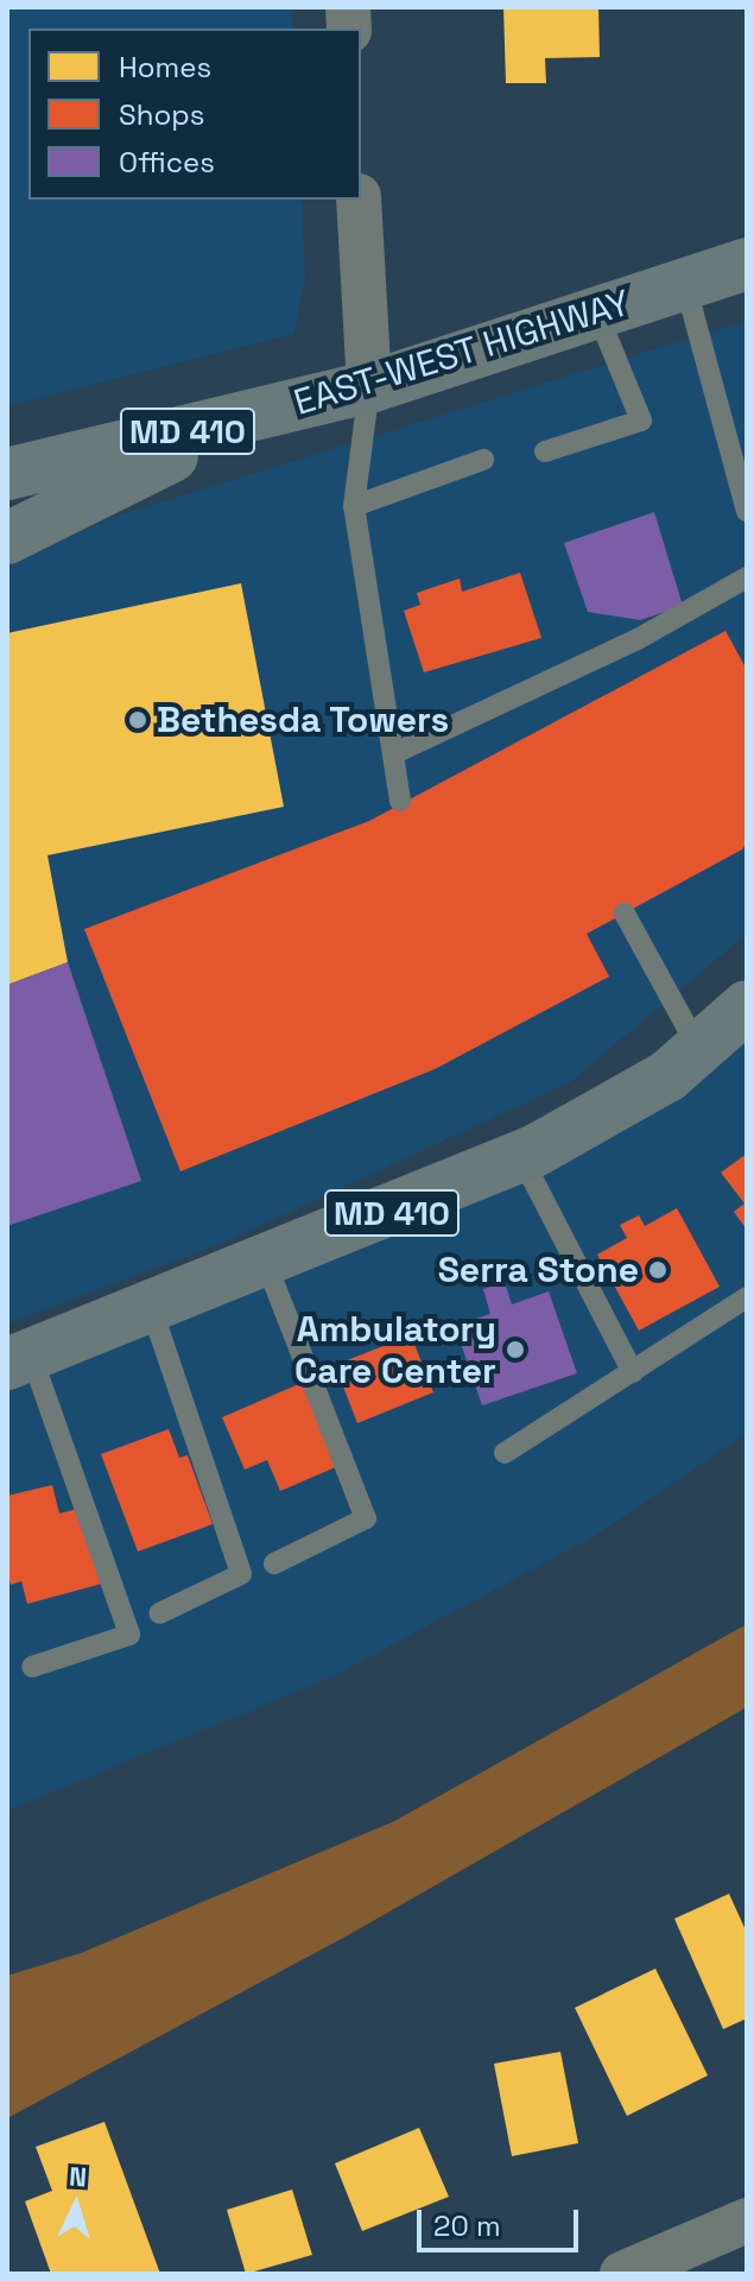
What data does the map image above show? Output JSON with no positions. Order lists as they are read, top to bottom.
{
  "streets": {
    "main road": ["EAST-WEST HIGHWAY", "MD 410"]
  },
  "places": ["Bethesda Towers", "Serra Stone", "Ambulatory Care Center"],
  "legend": ["Homes", "Shops", "Offices"],
  "scale_bar": "20 m",
  "north": "top"
}
